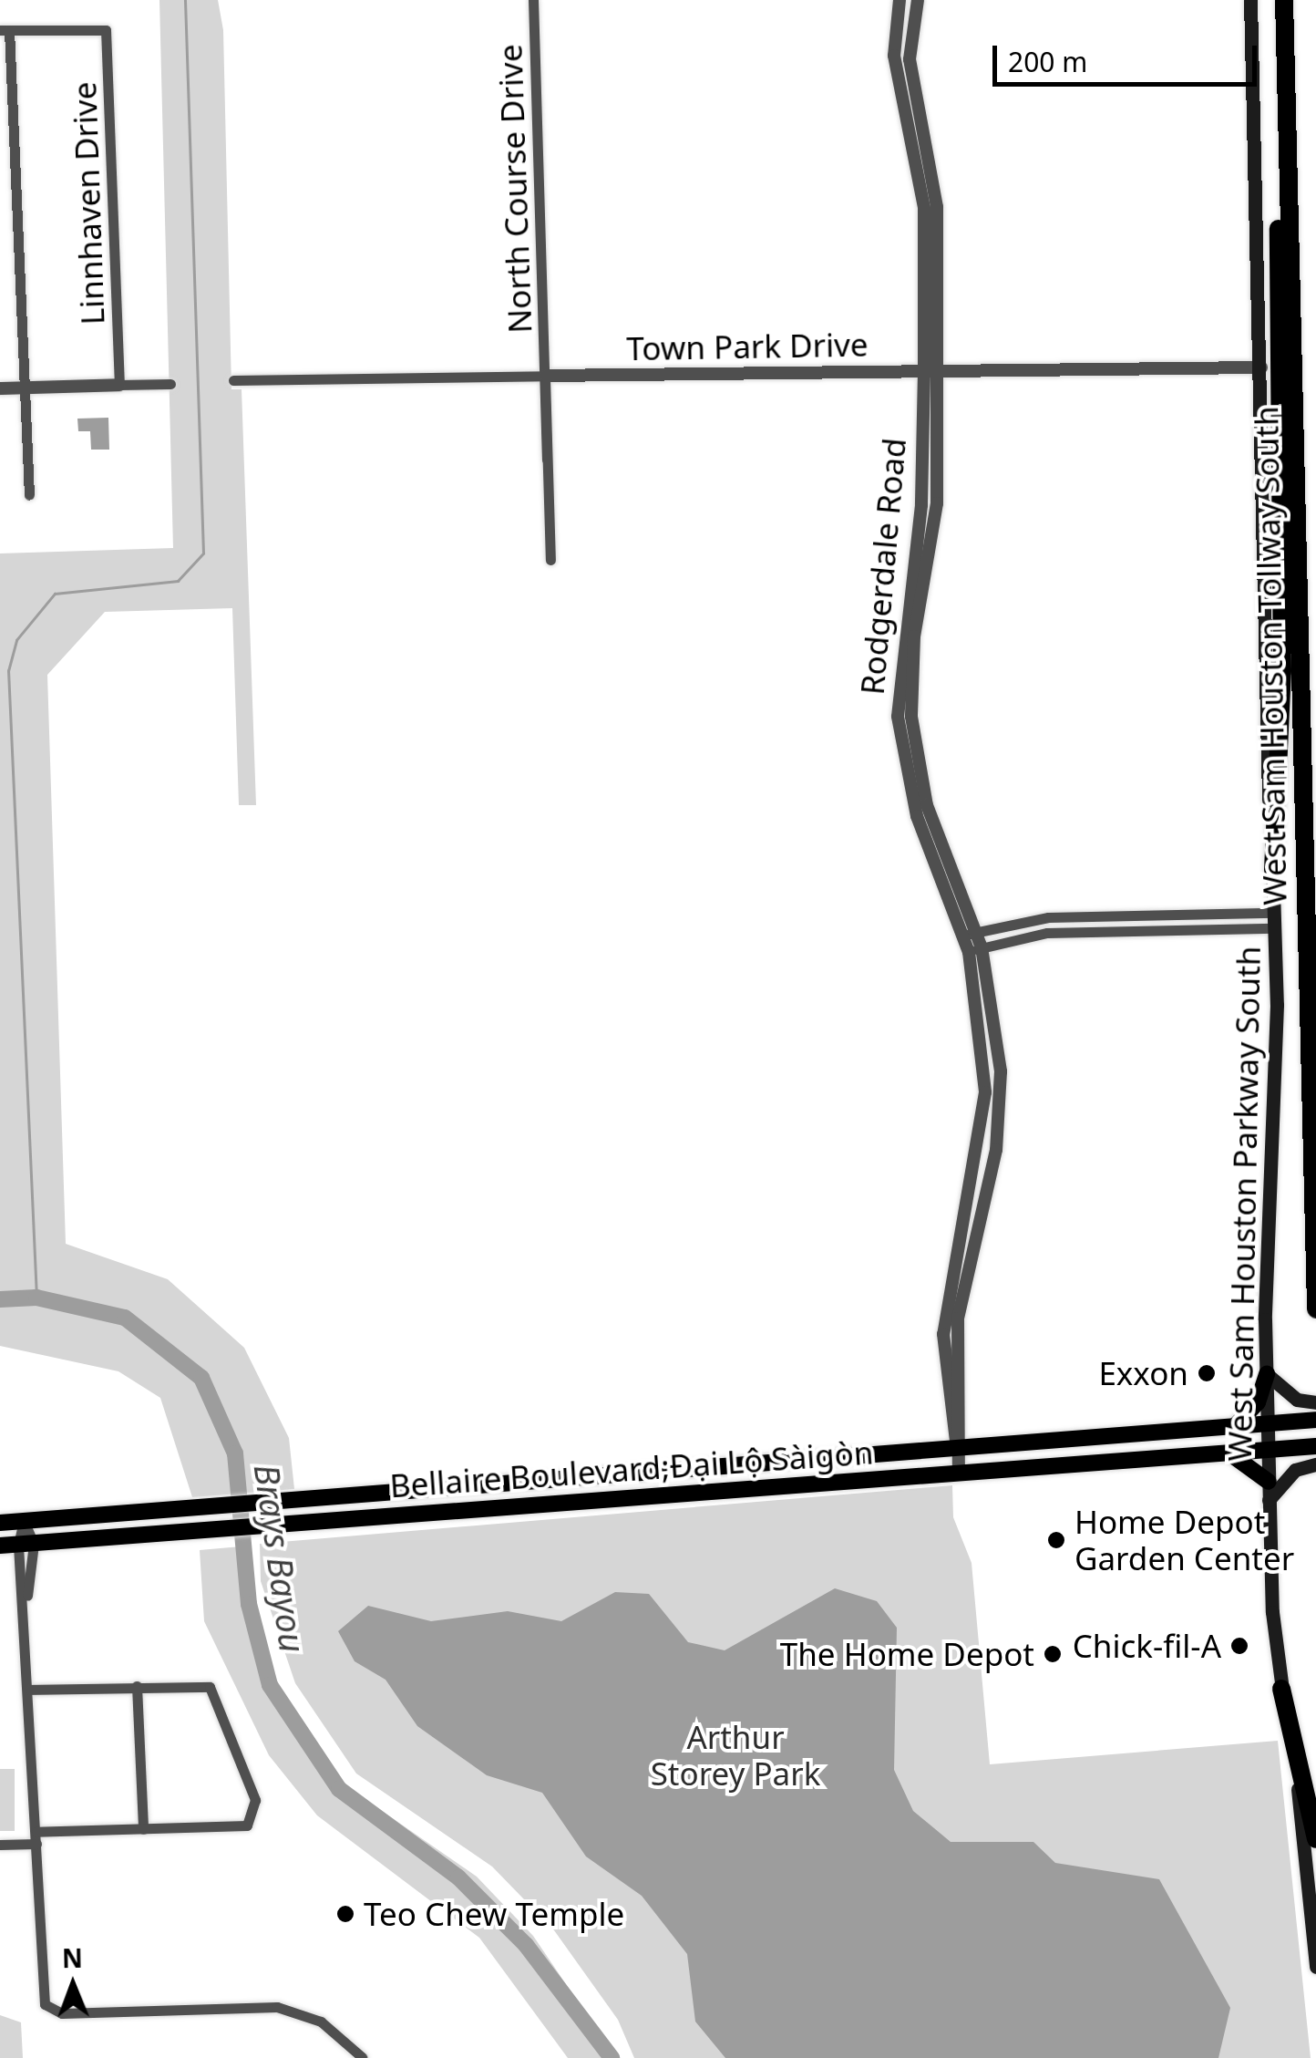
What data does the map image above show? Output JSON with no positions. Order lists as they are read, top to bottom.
{
  "streets": {
    "highway": ["West Sam Houston Tollway South"],
    "main road": ["West Sam Houston Parkway South", "Bellaire Boulevard;Đại Lộ Sàigòn"],
    "street": [
      "North Course Drive",
      "Linnhaven Drive",
      "Town Park Drive",
      "Rodgerdale Road"
    ]
  },
  "crossings": [
    ["North Course Drive", "Town Park Drive"],
    ["Town Park Drive", "Rodgerdale Road"],
    ["Town Park Drive", "West Sam Houston Parkway South"],
    ["Rodgerdale Road", "Bellaire Boulevard;Đại Lộ Sàigòn"],
    ["West Sam Houston Parkway South", "Bellaire Boulevard;Đại Lộ Sàigòn"]
  ],
  "water": ["Brays Bayou"],
  "parks": ["Arthur Storey Park"],
  "places": [
    "Exxon",
    "Home Depot Garden Center",
    "Chick-fil-A",
    "The Home Depot",
    "Teo Chew Temple"
  ],
  "scale_bar": "200 m",
  "north": "top"
}
